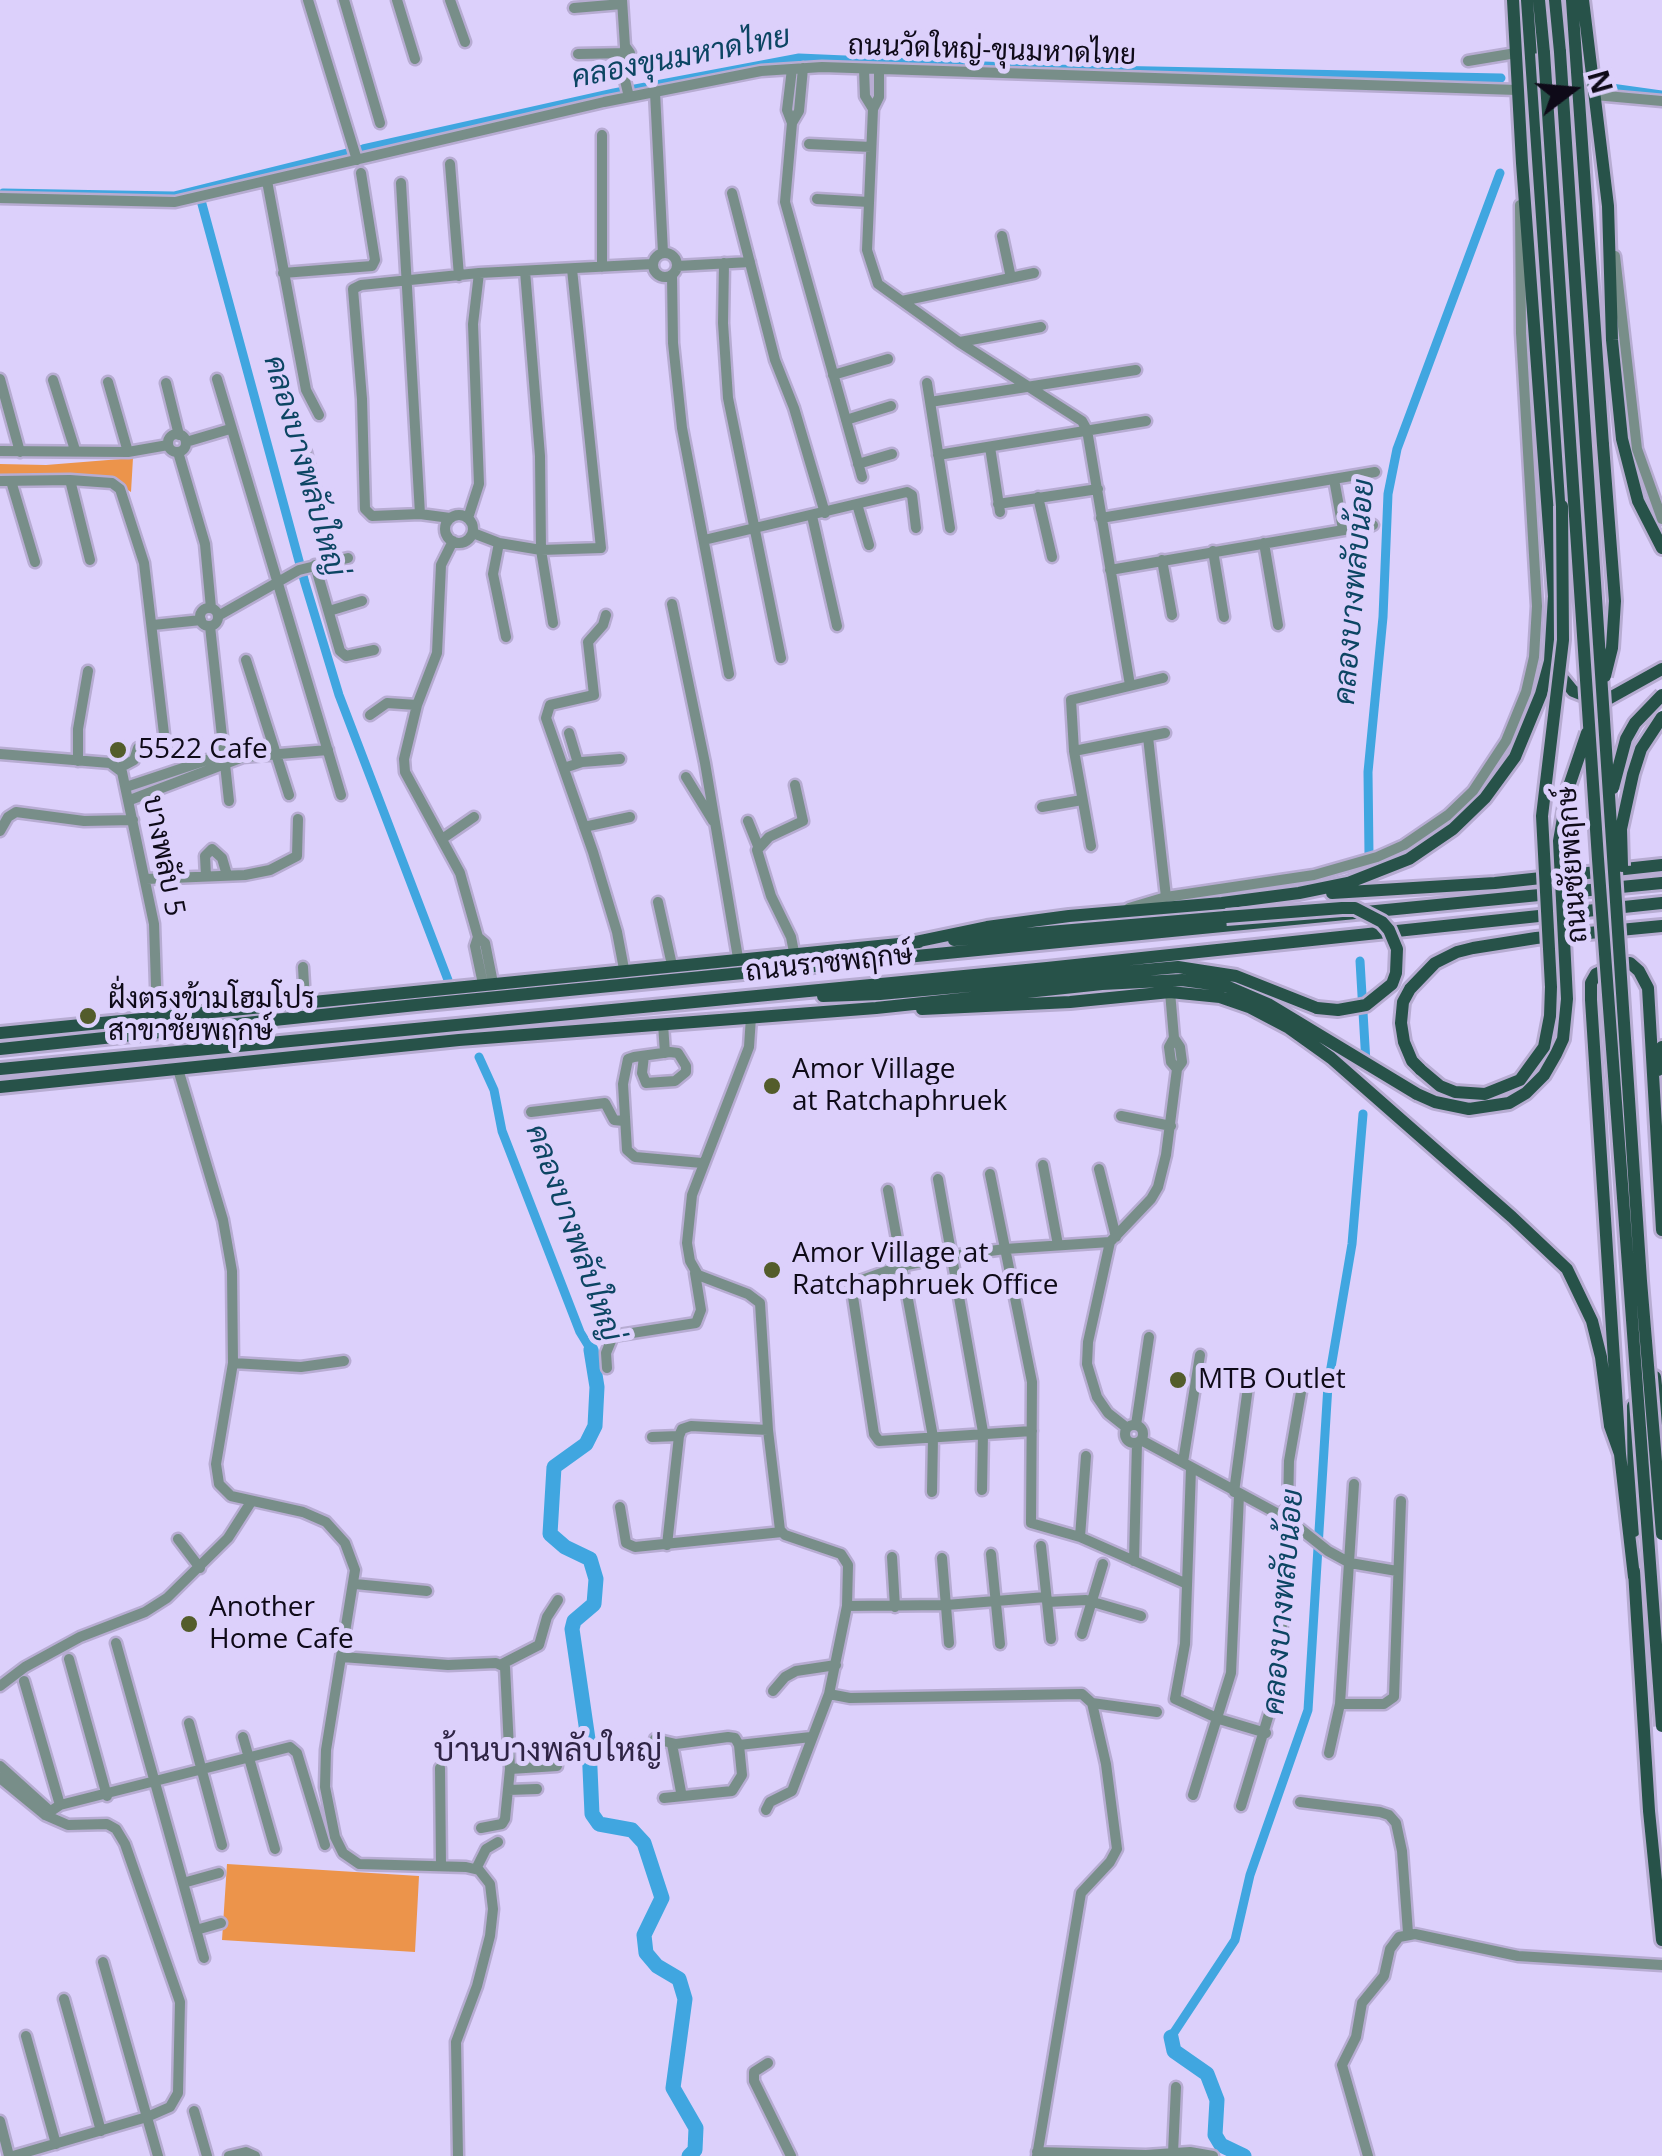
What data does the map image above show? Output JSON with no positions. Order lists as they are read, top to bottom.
{
  "streets": {
    "main road": ["ถนนชัยพฤกษ์", "ถนนราชพฤกษ์"],
    "street": ["ถนนวัดใหญ่-ขุนมหาดไทย", "บางพลับ 5"]
  },
  "crossings": [
    ["บางพลับ 5", "ถนนราชพฤกษ์"]
  ],
  "districts": ["บ้านบางพลับใหญ่"],
  "water": ["คลองขุนมหาดไทย", "คลองบางพลับใหญ่", "คลองบางพลับน้อย"],
  "places": [
    "5522 Cafe",
    "ฝั่งตรงข้ามโฮมโปร สาขาชัยพฤกษ์",
    "Amor Village at Ratchaphruek",
    "Amor Village at Ratchaphruek Office",
    "MTB Outlet",
    "Another Home Cafe"
  ],
  "north": "right"
}
